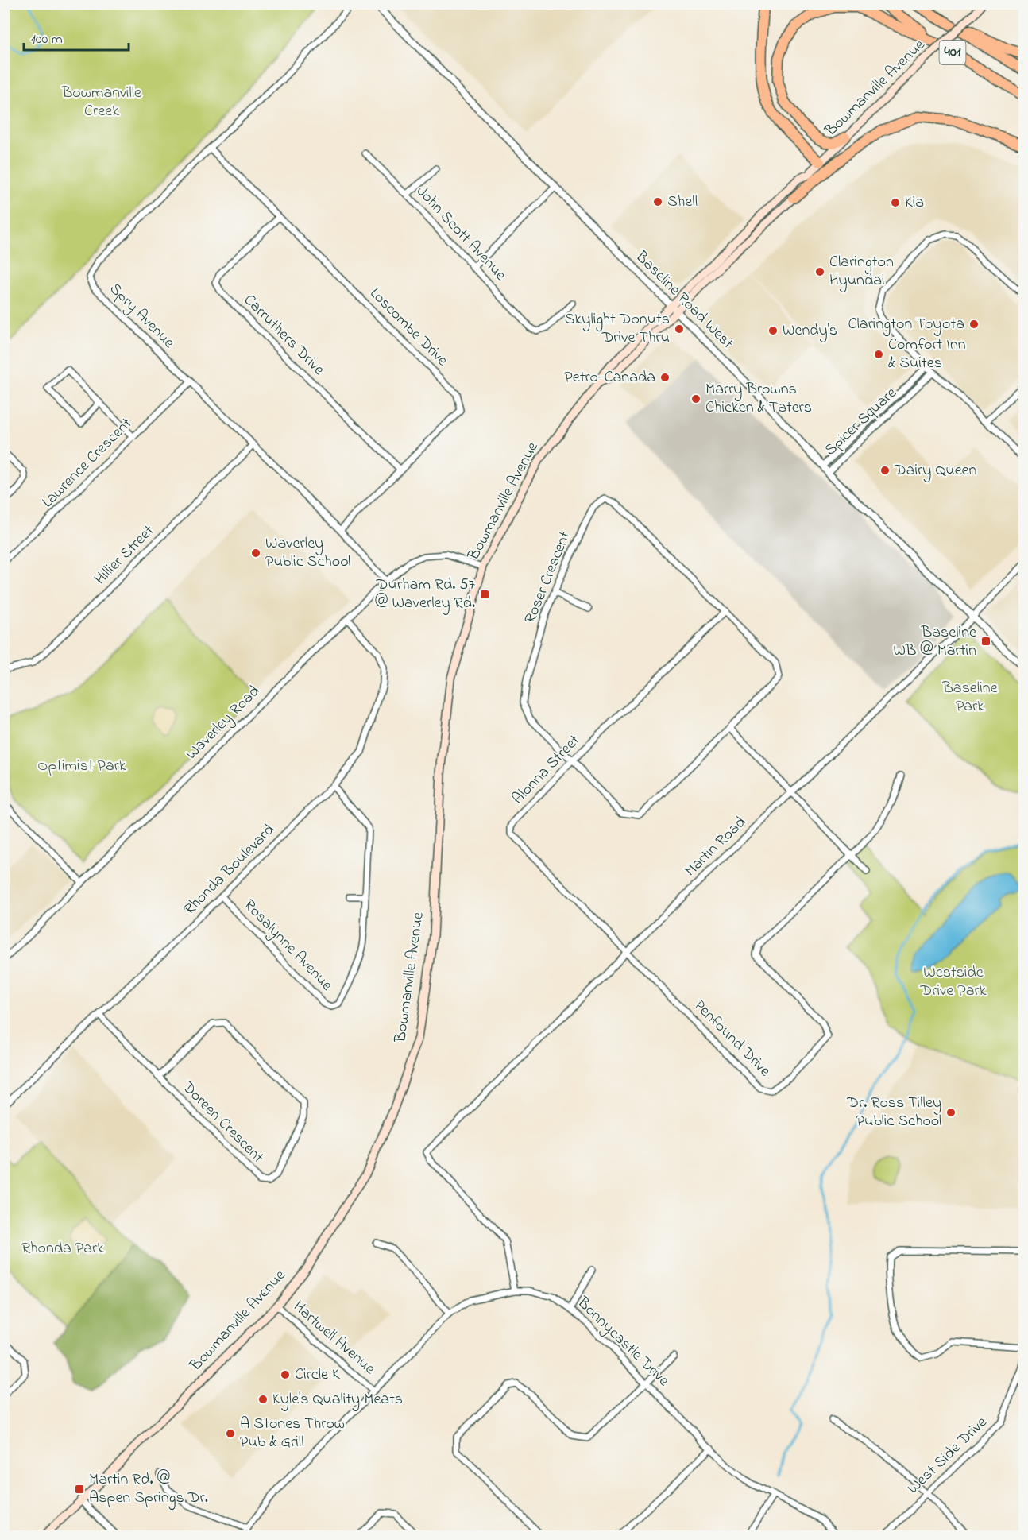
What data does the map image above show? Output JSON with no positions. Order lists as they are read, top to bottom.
{
  "streets": {
    "highway": ["401"],
    "main road": ["Bowmanville Avenue"],
    "street": [
      "John Scott Avenue",
      "Baseline Road West",
      "Spry Avenue",
      "Loscombe Drive",
      "Carruthers Drive",
      "Spicer Square",
      "Lawrence Crescent",
      "Hillier Street",
      "Roser Crescent",
      "Waverley Road",
      "Alonna Street",
      "Martin Road",
      "Rhonda Boulevard",
      "Rosalynne Avenue",
      "Penfound Drive",
      "Doreen Crescent",
      "Hartwell Avenue",
      "Bonnycastle Drive",
      "West Side Drive"
    ]
  },
  "crossings": [
    ["Bowmanville Avenue", "Baseline Road West"],
    ["Bowmanville Avenue", "Waverley Road"],
    ["Bowmanville Avenue", "Hartwell Avenue"],
    ["Baseline Road West", "Spicer Square"],
    ["Baseline Road West", "Martin Road"],
    ["Spry Avenue", "Loscombe Drive"],
    ["Spry Avenue", "Lawrence Crescent"],
    ["Spry Avenue", "Hillier Street"],
    ["Spry Avenue", "Waverley Road"],
    ["Loscombe Drive", "Carruthers Drive"],
    ["Roser Crescent", "Alonna Street"],
    ["Waverley Road", "Rhonda Boulevard"],
    ["Alonna Street", "Martin Road"],
    ["Alonna Street", "Penfound Drive"],
    ["Martin Road", "Penfound Drive"],
    ["Martin Road", "Bonnycastle Drive"],
    ["Rhonda Boulevard", "Rosalynne Avenue"],
    ["Rhonda Boulevard", "Doreen Crescent"],
    ["Hartwell Avenue", "Bonnycastle Drive"]
  ],
  "parks": [
    "Bowmanville Creek",
    "Baseline Park",
    "Optimist Park",
    "Westside Drive Park",
    "Rhonda Park"
  ],
  "places": {
    "other": [
      "Shell",
      "Kia",
      "Clarington Hyundai",
      "Clarington Toyota",
      "Skylight Donuts Drive Thru",
      "Wendy's",
      "Comfort Inn & Suites",
      "Petro-Canada",
      "Marry Browns Chicken & Taters",
      "Dairy Queen",
      "Waverley Public School",
      "Dr. Ross Tilley Public School",
      "Circle K",
      "Kyle's Quality Meats",
      "A Stones Throw Pub & Grill"
    ],
    "transit": ["Durham Rd. 57 @ Waverley Rd.", "Baseline WB @ Martin", "Martin Rd. @ Aspen Springs Dr."]
  },
  "scale_bar": "100 m"
}
